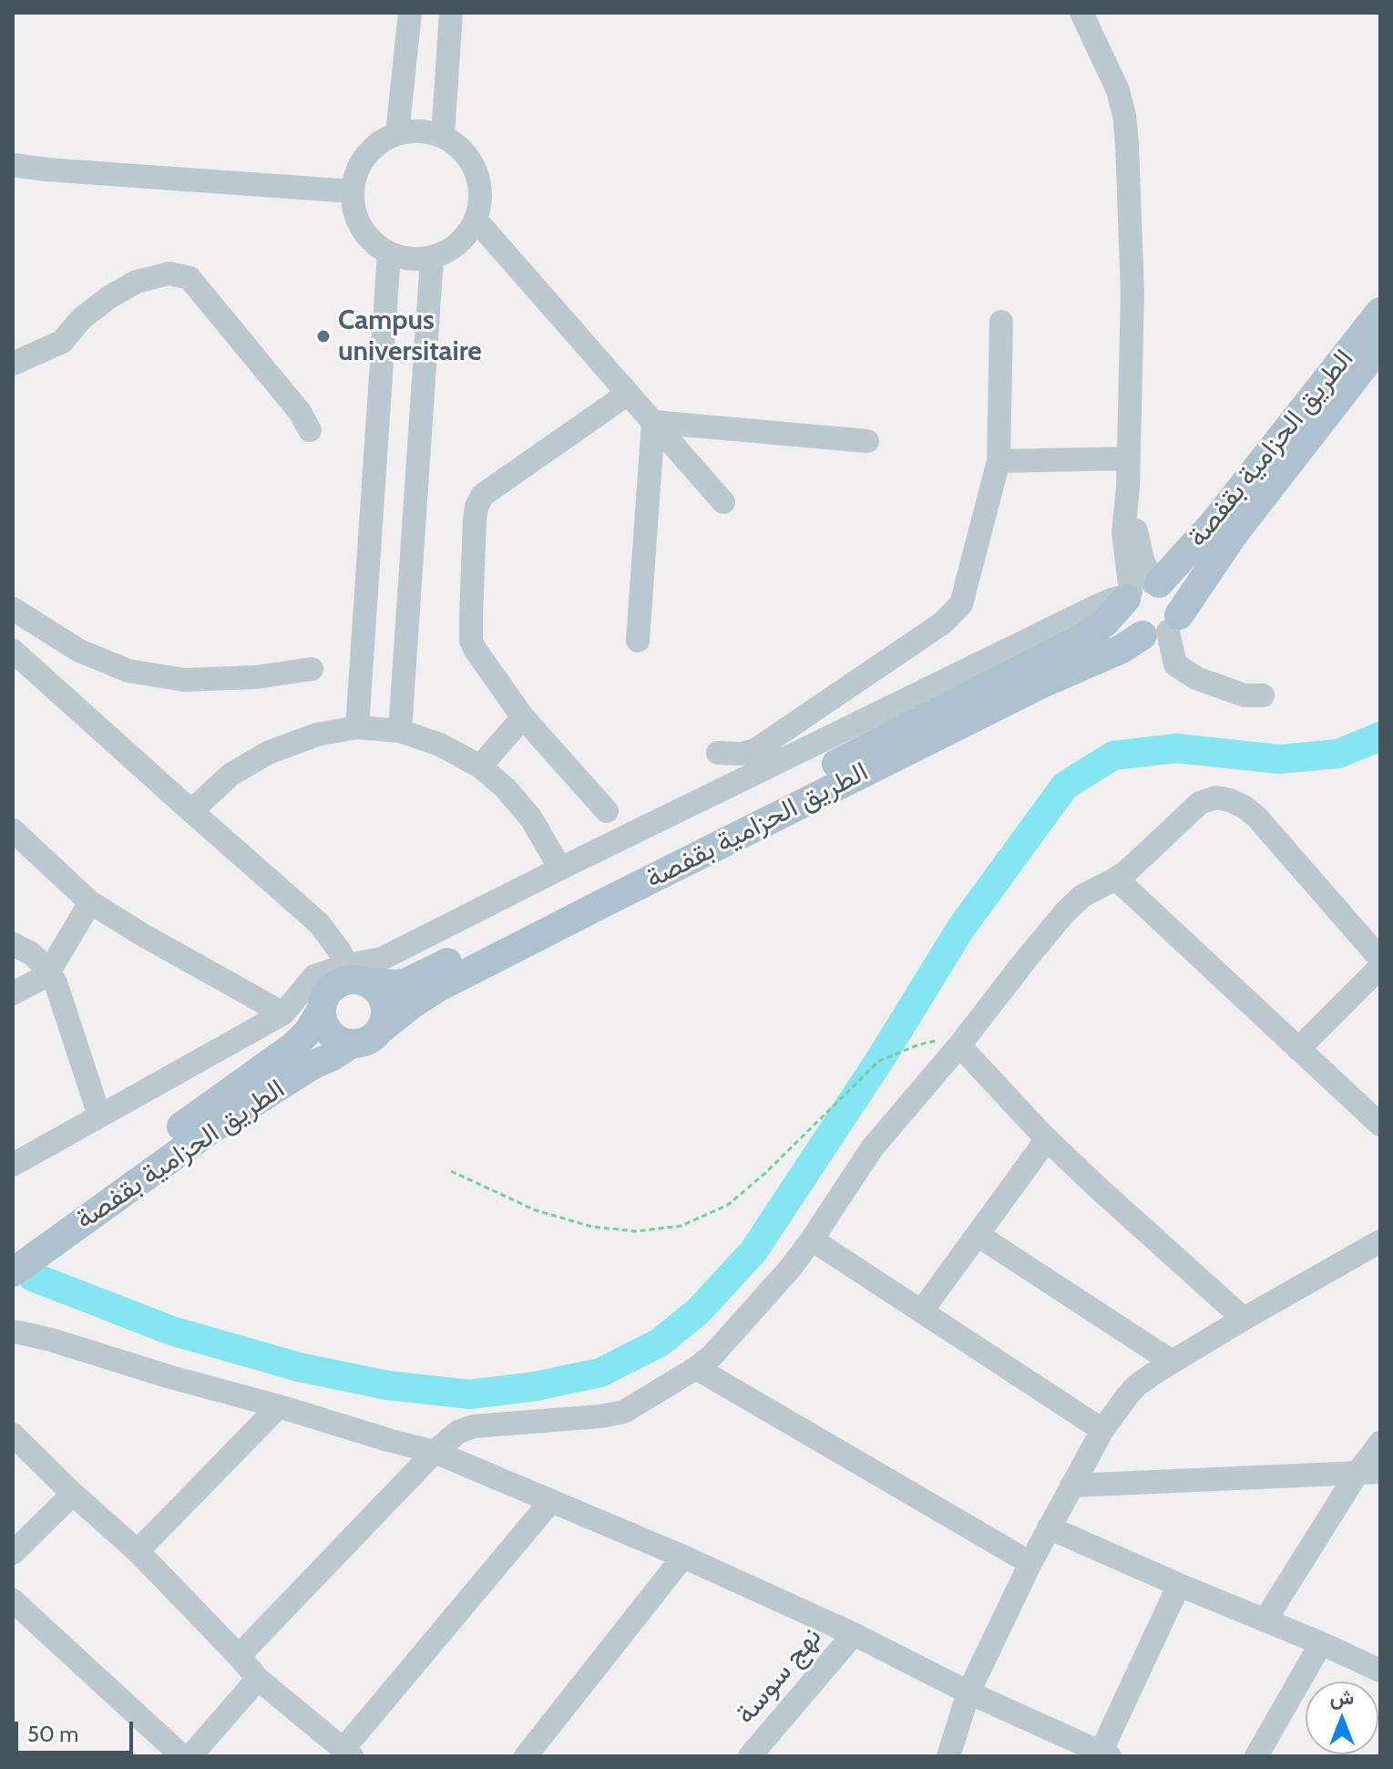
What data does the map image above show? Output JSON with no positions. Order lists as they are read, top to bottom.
{
  "streets": {
    "main road": ["الطريق الحزامية بقفصة"],
    "street": ["نهج سوسة"]
  },
  "places": ["Campus universitaire"],
  "scale_bar": "50 m",
  "north": "top"
}
